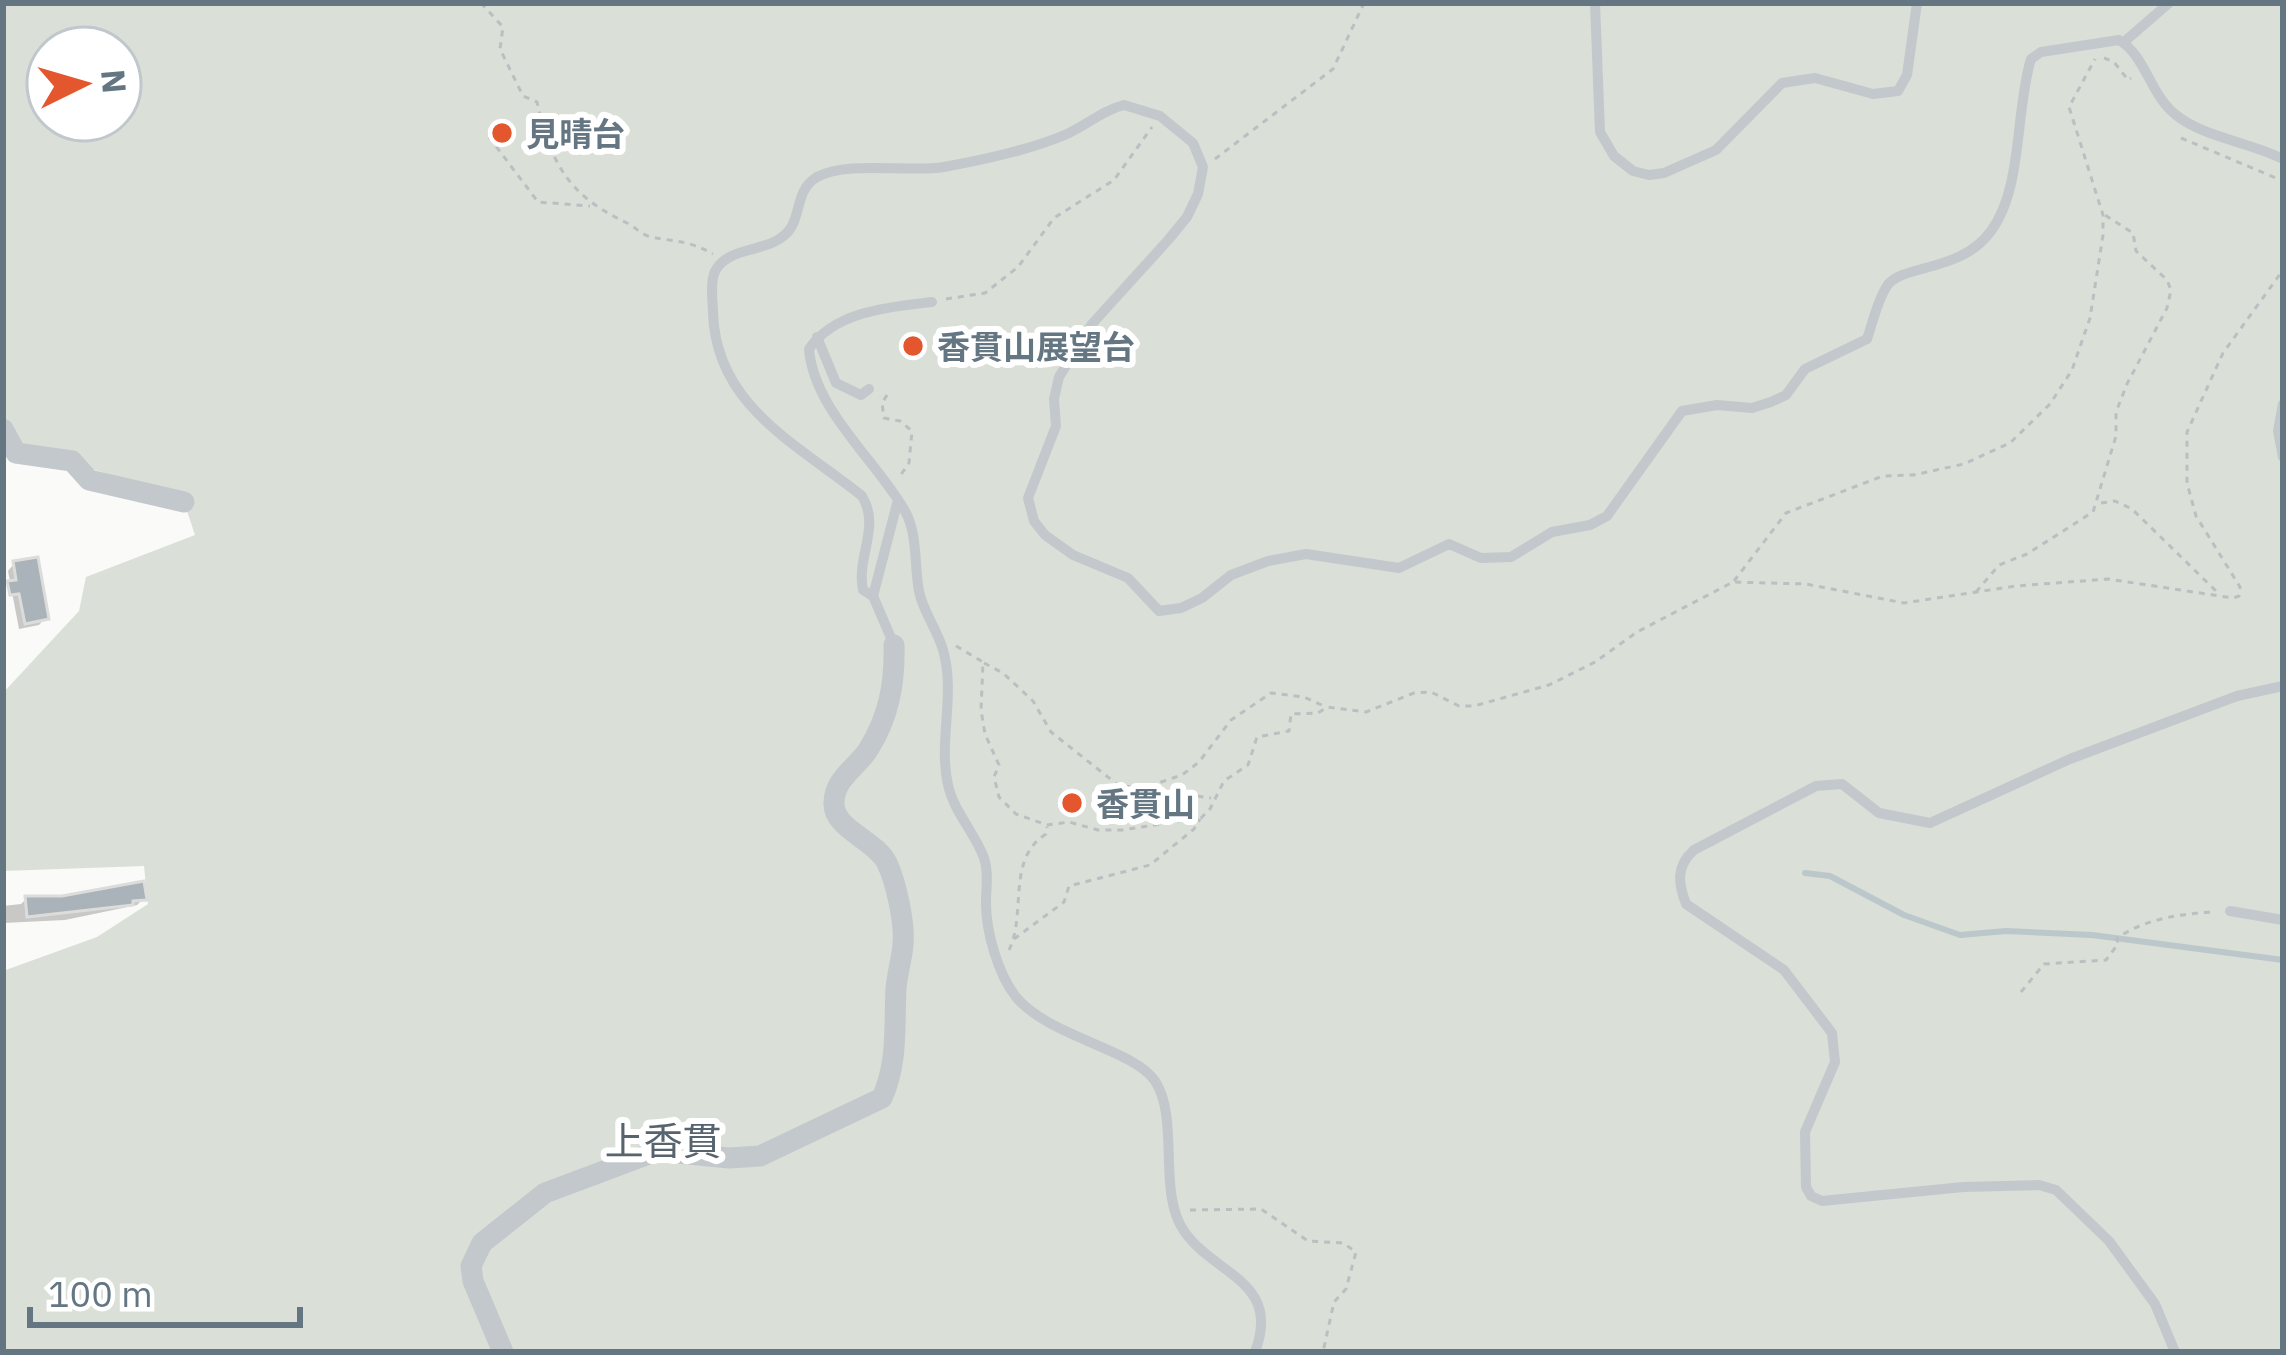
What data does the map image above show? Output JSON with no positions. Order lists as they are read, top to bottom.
{
  "districts": ["上香貫"],
  "places": ["見晴台", "香貫山展望台", "香貫山"],
  "scale_bar": "100 m",
  "north": "right"
}
